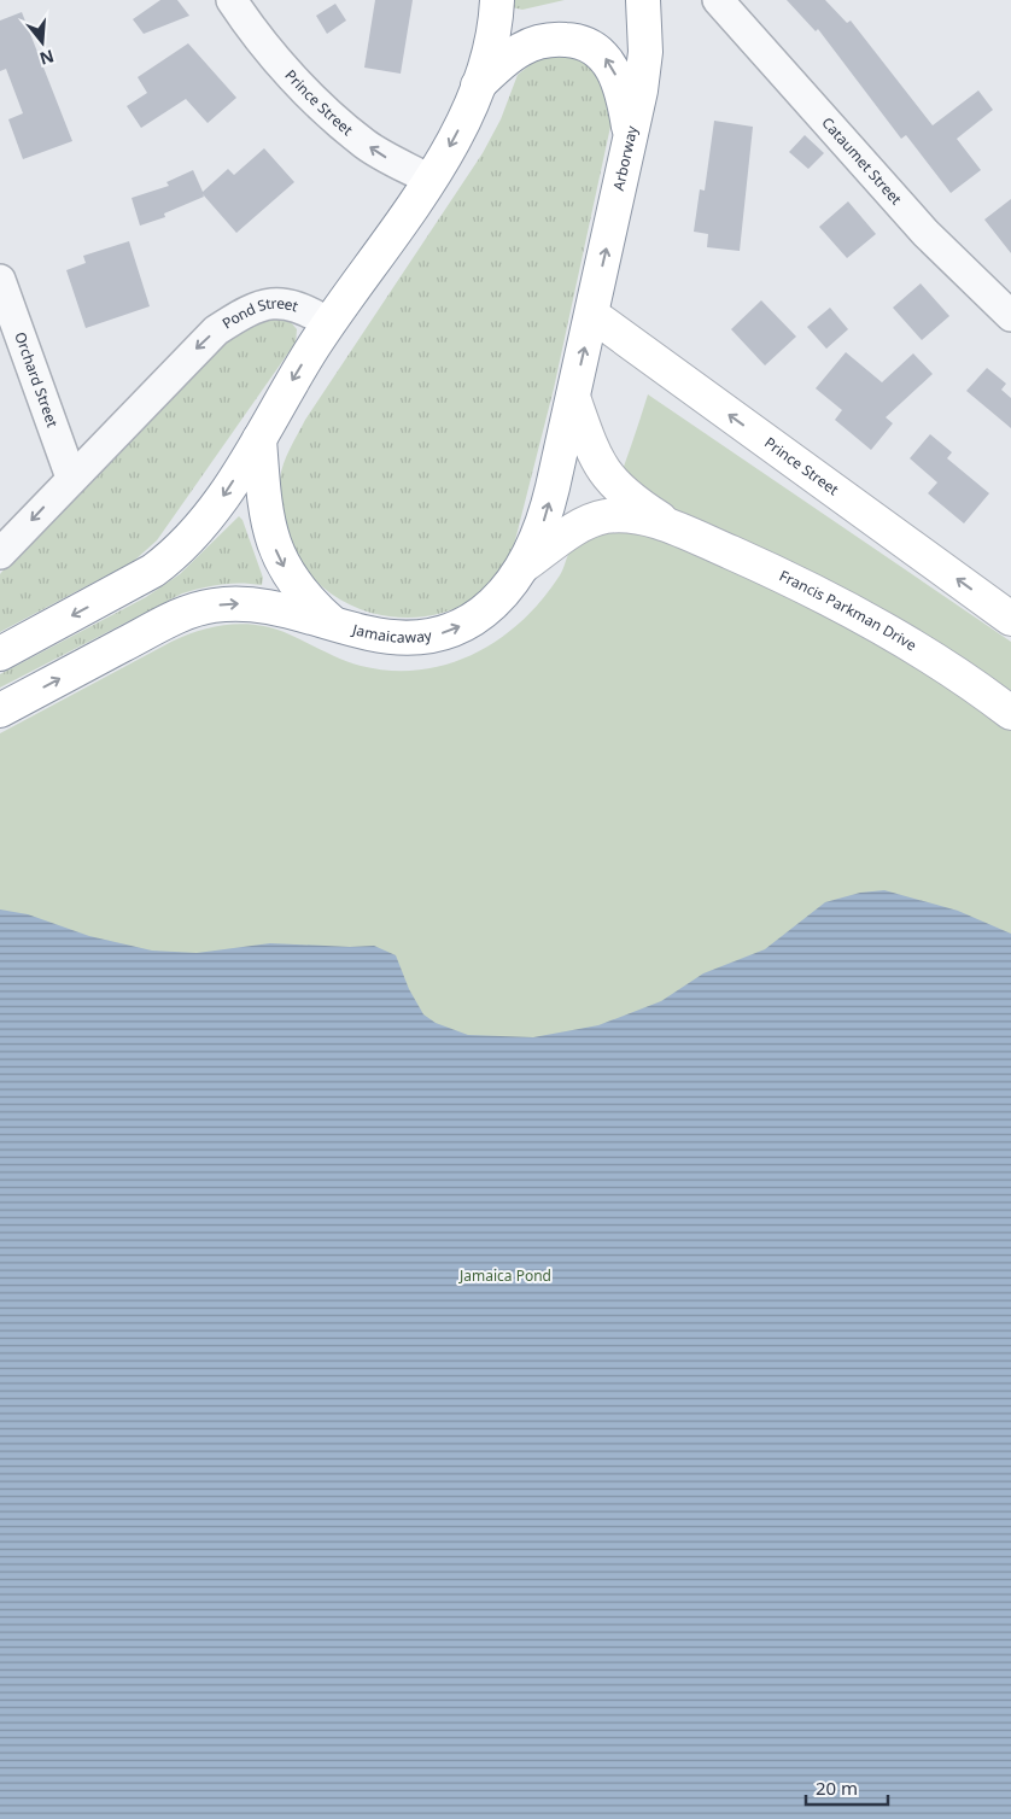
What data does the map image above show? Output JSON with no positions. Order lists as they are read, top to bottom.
{
  "streets": {
    "main road": [
      "Prince Street",
      "Arborway",
      "Francis Parkman Drive",
      "Jamaicaway"
    ],
    "street": ["Cataumet Street", "Pond Street", "Orchard Street"]
  },
  "crossings": [
    ["Prince Street", "Arborway"],
    ["Prince Street", "Jamaicaway"],
    ["Arborway", "Jamaicaway"],
    ["Pond Street", "Orchard Street"],
    ["Francis Parkman Drive", "Jamaicaway"]
  ],
  "one_way": ["Prince Street", "Pond Street"],
  "parks": ["Jamaica Pond"],
  "scale_bar": "20 m",
  "north": "bottom"
}
